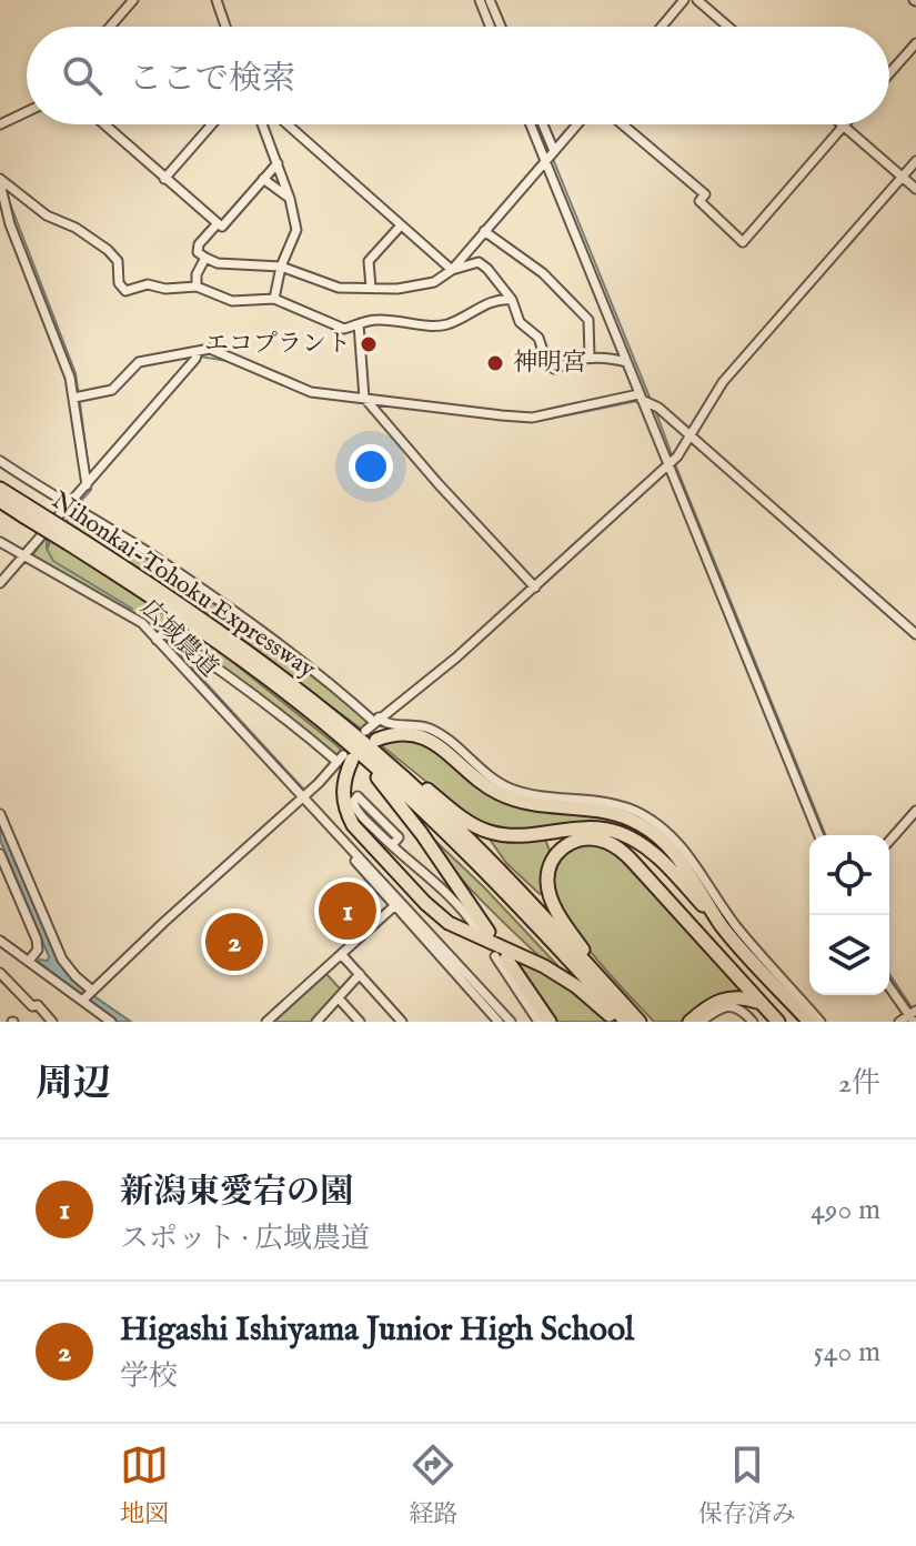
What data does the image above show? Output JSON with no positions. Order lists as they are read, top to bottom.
{
  "streets": {
    "highway": ["Nihonkai-Tohoku Expressway"],
    "street": ["広域農道"]
  },
  "places": ["エコプラント", "神明宮"],
  "page": {
    "search": "ここで検索",
    "pins": ["1", "2"],
    "heading": ["周辺", "2件"],
    "list": [
      {
        "mark": "1",
        "name": "新潟東愛宕の園",
        "note": "スポット · 広域農道",
        "value": "490 m"
      },
      {
        "mark": "2",
        "name": "Higashi Ishiyama Junior High School",
        "note": "学校",
        "value": "540 m"
      }
    ],
    "nav": ["地図", "経路", "保存済み"]
  }
}
